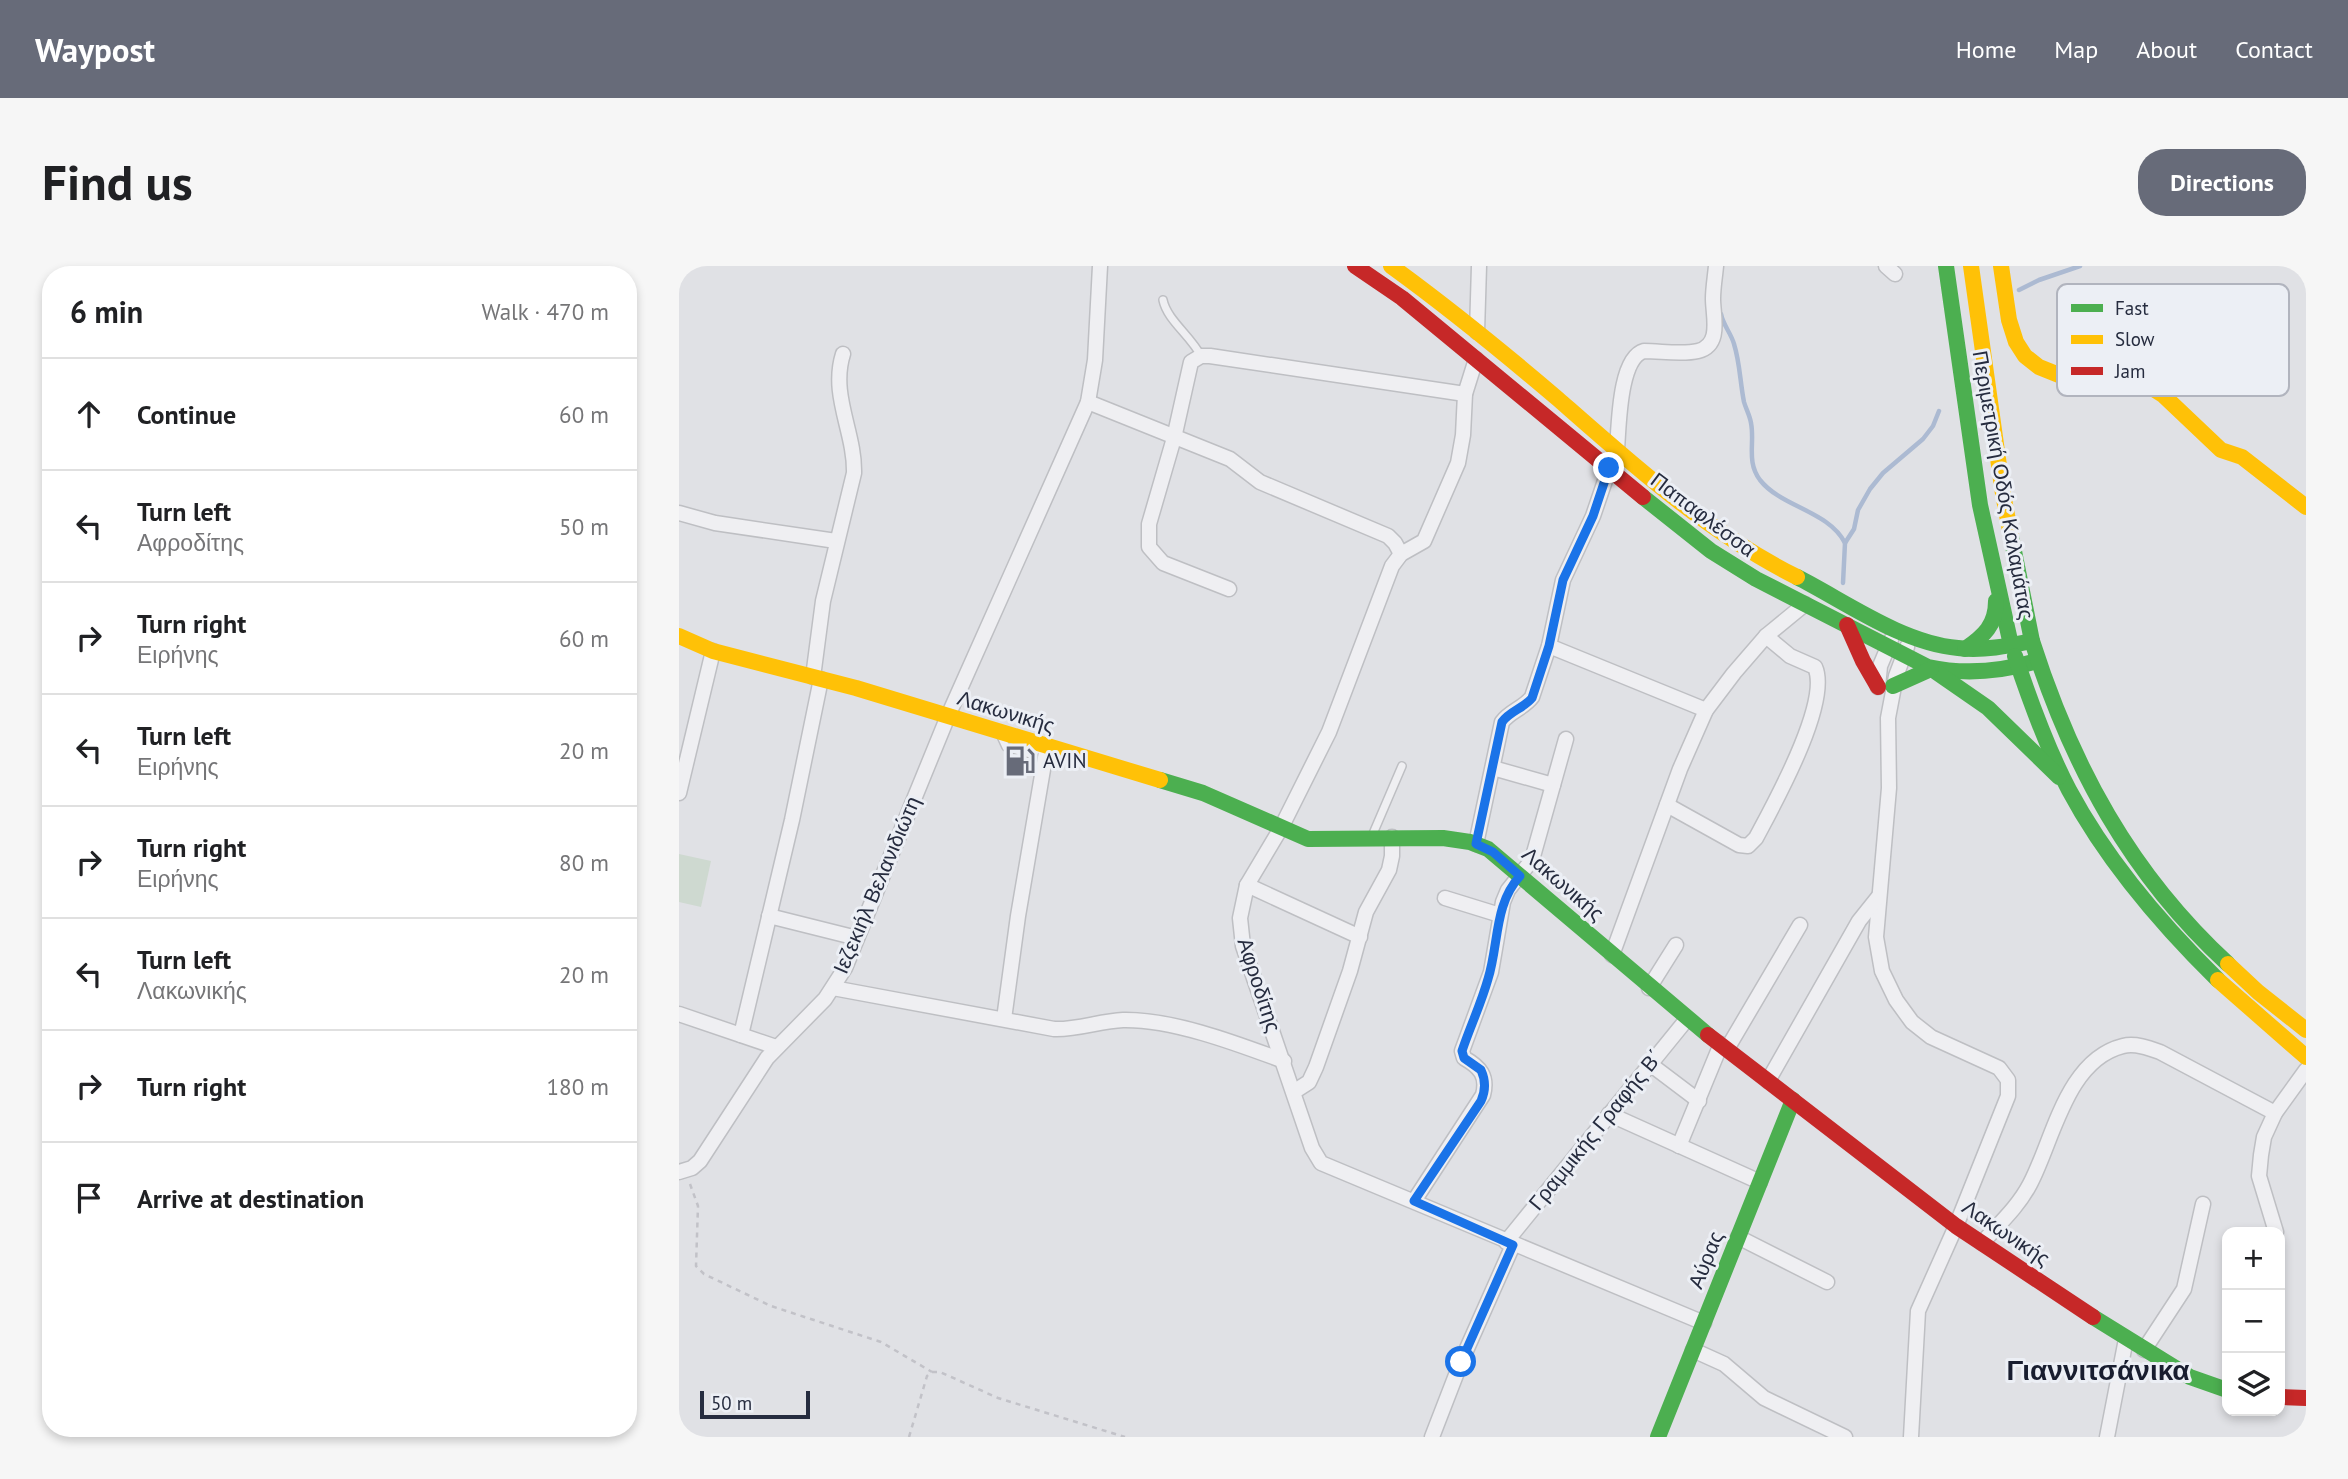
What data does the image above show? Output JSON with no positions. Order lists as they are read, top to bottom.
{
  "streets": {
    "main road": [
      "Περιμετρική Οδός Καλαμάτας",
      "Παπαφλέσσα",
      "Λακωνικής",
      "Αύρας"
    ],
    "street": ["Ιεζεκιήλ Βελανιδιώτη", "Αφροδίτης", "Γραμμικής Γραφής Β΄"]
  },
  "crossings": [
    ["Περιμετρική Οδός Καλαμάτας", "Παπαφλέσσα"],
    ["Παπαφλέσσα", "Αφροδίτης"],
    ["Λακωνικής", "Ιεζεκιήλ Βελανιδιώτη"],
    ["Λακωνικής", "Αφροδίτης"],
    ["Λακωνικής", "Γραμμικής Γραφής Β΄"],
    ["Λακωνικής", "Αύρας"],
    ["Αφροδίτης", "Γραμμικής Γραφής Β΄"],
    ["Αφροδίτης", "Αύρας"]
  ],
  "districts": ["Γιαννιτσάνικα"],
  "places": {
    "fuel station": ["AVIN"]
  },
  "legend": ["Fast", "Slow", "Jam"],
  "scale_bar": "50 m",
  "page": {
    "header": "Waypost",
    "nav": [
      "Home",
      "Map",
      "About",
      "Contact"
    ],
    "buttons": "Directions",
    "title": "Find us",
    "heading": ["6 min", "Walk · 470 m"],
    "list": [
      ["Continue", "60 m"],
      ["Turn left", "Αφροδίτης", "50 m"],
      ["Turn right", "Ειρήνης", "60 m"],
      ["Turn left", "Ειρήνης", "20 m"],
      ["Turn right", "Ειρήνης", "80 m"],
      ["Turn left", "Λακωνικής", "20 m"],
      ["Turn right", "180 m"],
      "Arrive at destination"
    ],
    "map_buttons": ["+", "−"],
    "scale": "50 m"
  }
}
